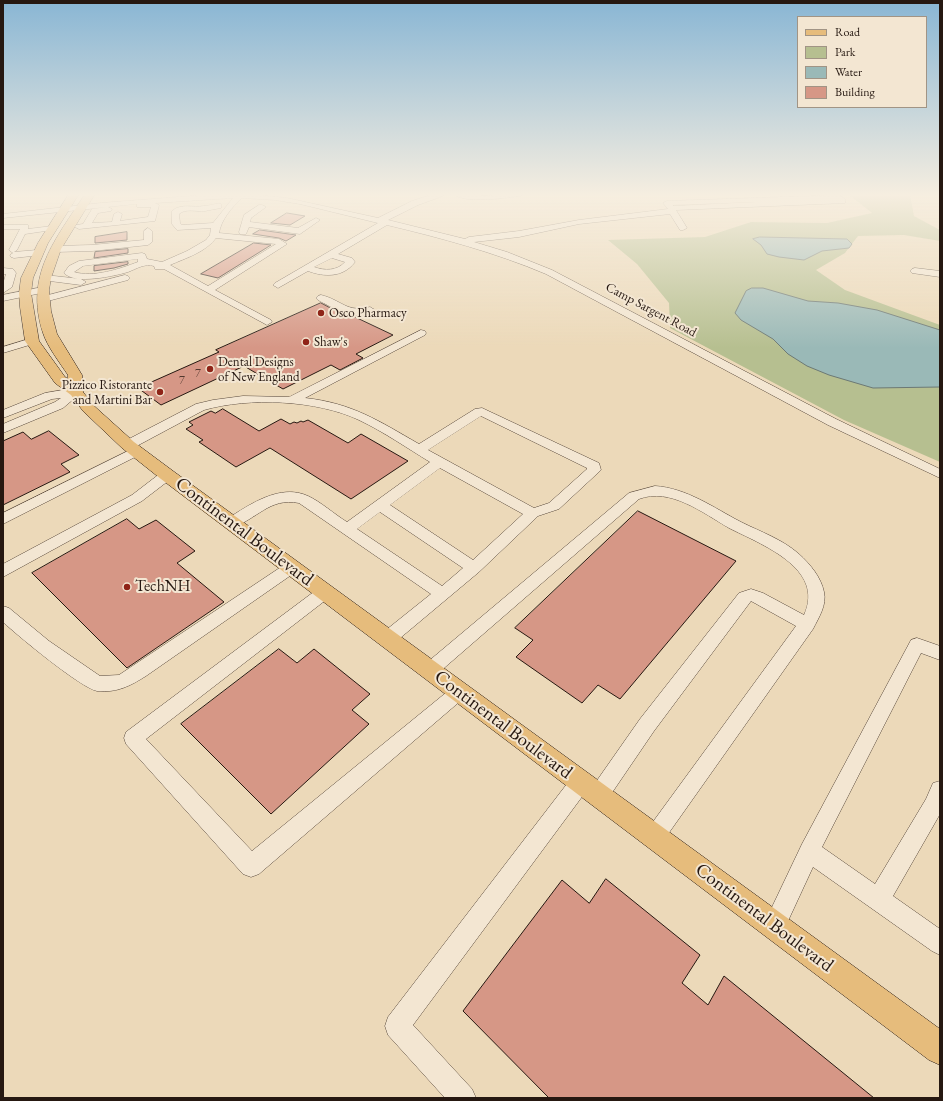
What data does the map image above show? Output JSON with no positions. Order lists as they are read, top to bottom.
{
  "streets": {
    "main road": ["Continental Boulevard"],
    "street": ["Camp Sargent Road"]
  },
  "places": [
    "Osco Pharmacy",
    "Shaw's",
    "Dental Designs of New England",
    "Pizzico Ristorante and Martini Bar",
    "TechNH"
  ],
  "house_numbers": ["7", "7"],
  "legend": [
    "Road",
    "Park",
    "Water",
    "Building"
  ]
}
